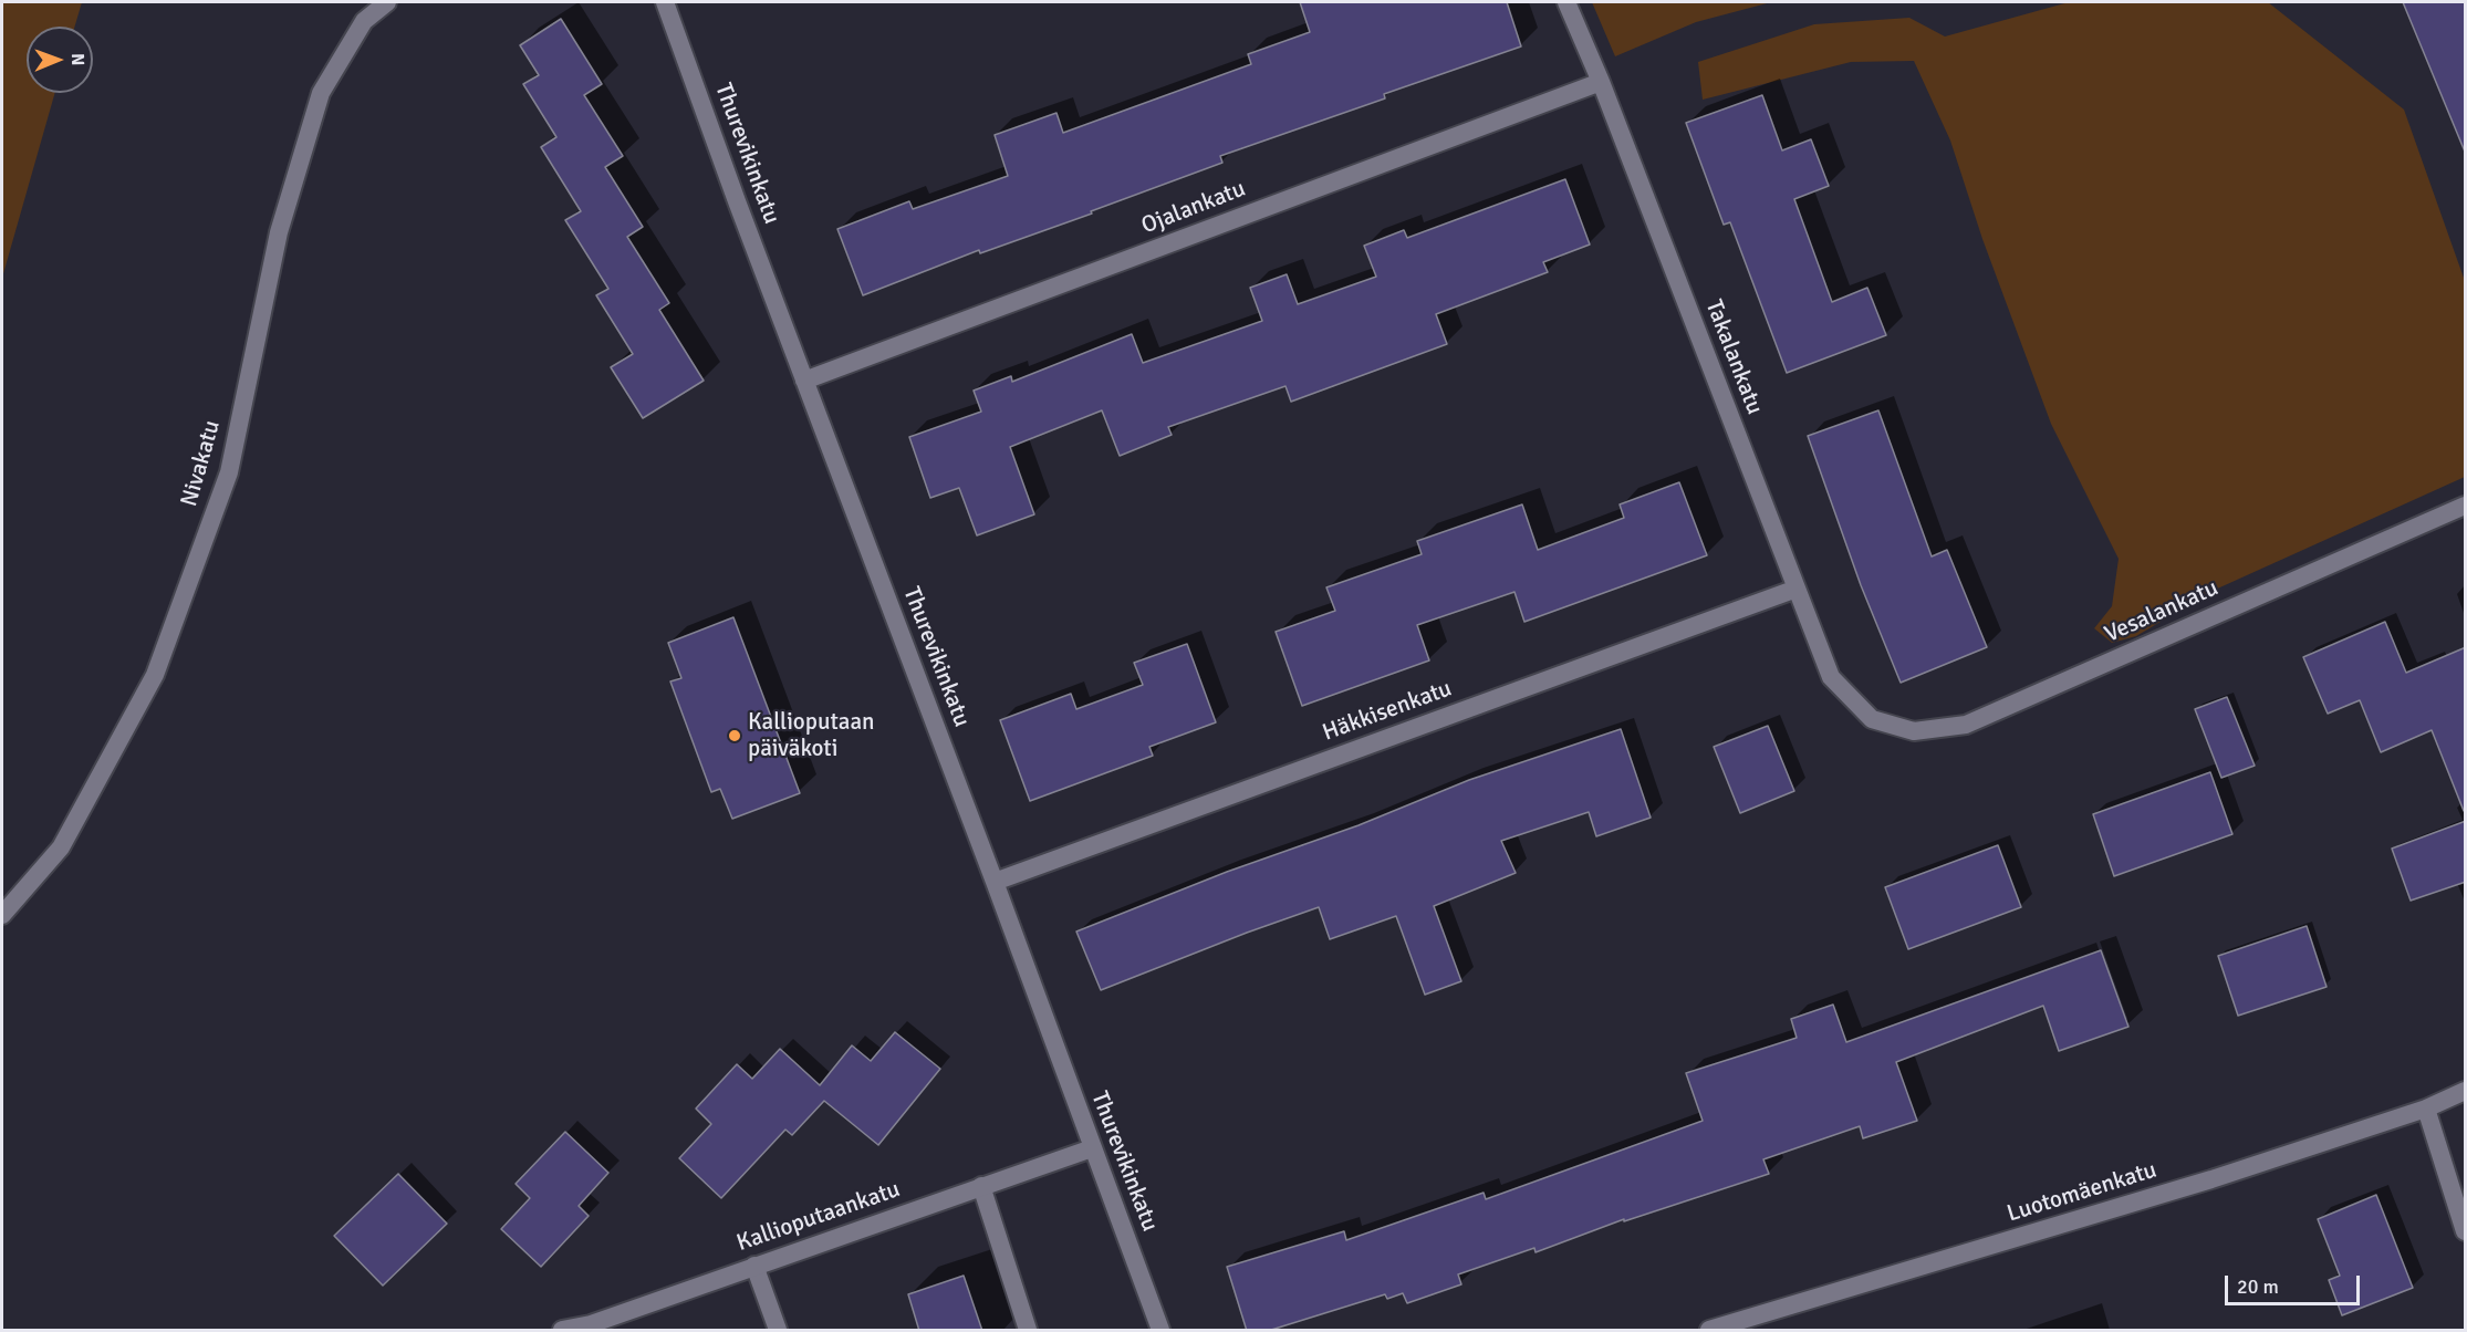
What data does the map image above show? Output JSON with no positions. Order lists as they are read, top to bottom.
{
  "streets": {
    "street": [
      "Thurevikinkatu",
      "Ojalankatu",
      "Takalankatu",
      "Nivakatu",
      "Vesalankatu",
      "Häkkisenkatu",
      "Luotomäenkatu",
      "Kallioputaankatu"
    ]
  },
  "crossings": [
    ["Thurevikinkatu", "Ojalankatu"],
    ["Thurevikinkatu", "Häkkisenkatu"],
    ["Thurevikinkatu", "Kallioputaankatu"],
    ["Ojalankatu", "Takalankatu"],
    ["Takalankatu", "Vesalankatu"],
    ["Takalankatu", "Häkkisenkatu"]
  ],
  "places": ["Kallioputaan päiväkoti"],
  "scale_bar": "20 m",
  "north": "right"
}
